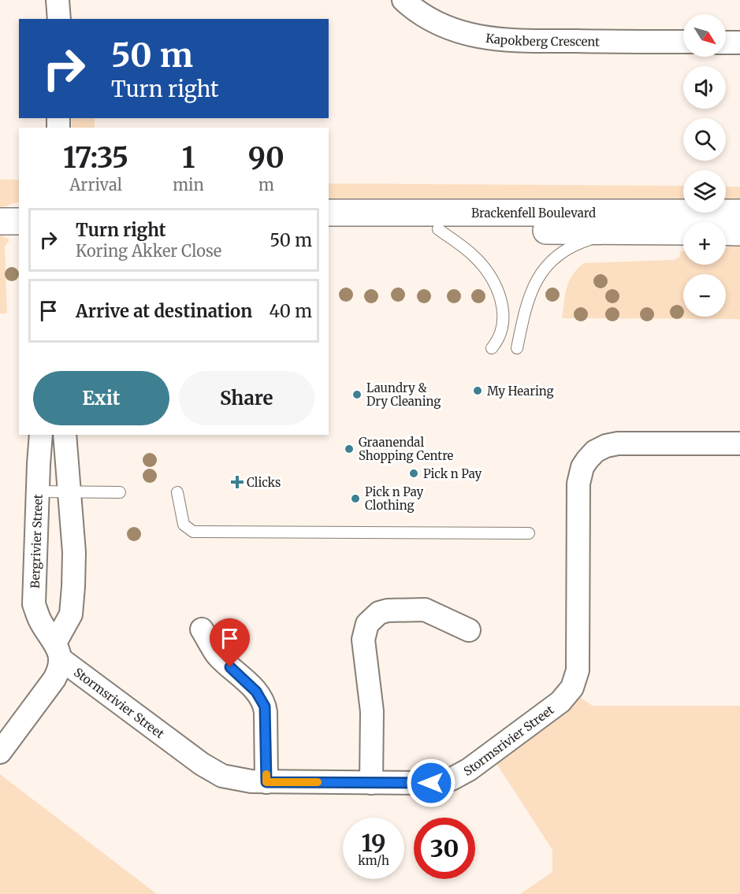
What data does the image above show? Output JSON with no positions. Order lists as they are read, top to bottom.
{
  "streets": {
    "street": [
      "Kapokberg Crescent",
      "Brackenfell Boulevard",
      "Bergrivier Street",
      "Stormsrivier Street"
    ]
  },
  "crossings": [
    ["Bergrivier Street", "Stormsrivier Street"]
  ],
  "places": {
    "other": [
      "My Hearing",
      "Laundry & Dry Cleaning",
      "Graanendal Shopping Centre",
      "Pick n Pay",
      "Pick n Pay Clothing"
    ],
    "health": ["Clicks"]
  },
  "north": "bottom right",
  "page": {
    "map_buttons": ["+", "−"],
    "turn": ["50 m", "Turn right"],
    "eta": [
      "17:35",
      "Arrival",
      "1",
      "min",
      "90",
      "m"
    ],
    "list": [
      {
        "name": "Turn right",
        "note": "Koring Akker Close",
        "value": "50 m"
      },
      {
        "name": "Arrive at destination",
        "value": "40 m"
      }
    ],
    "buttons": ["Exit", "Share"],
    "speed": "19 km/h",
    "limit": "30"
  }
}
